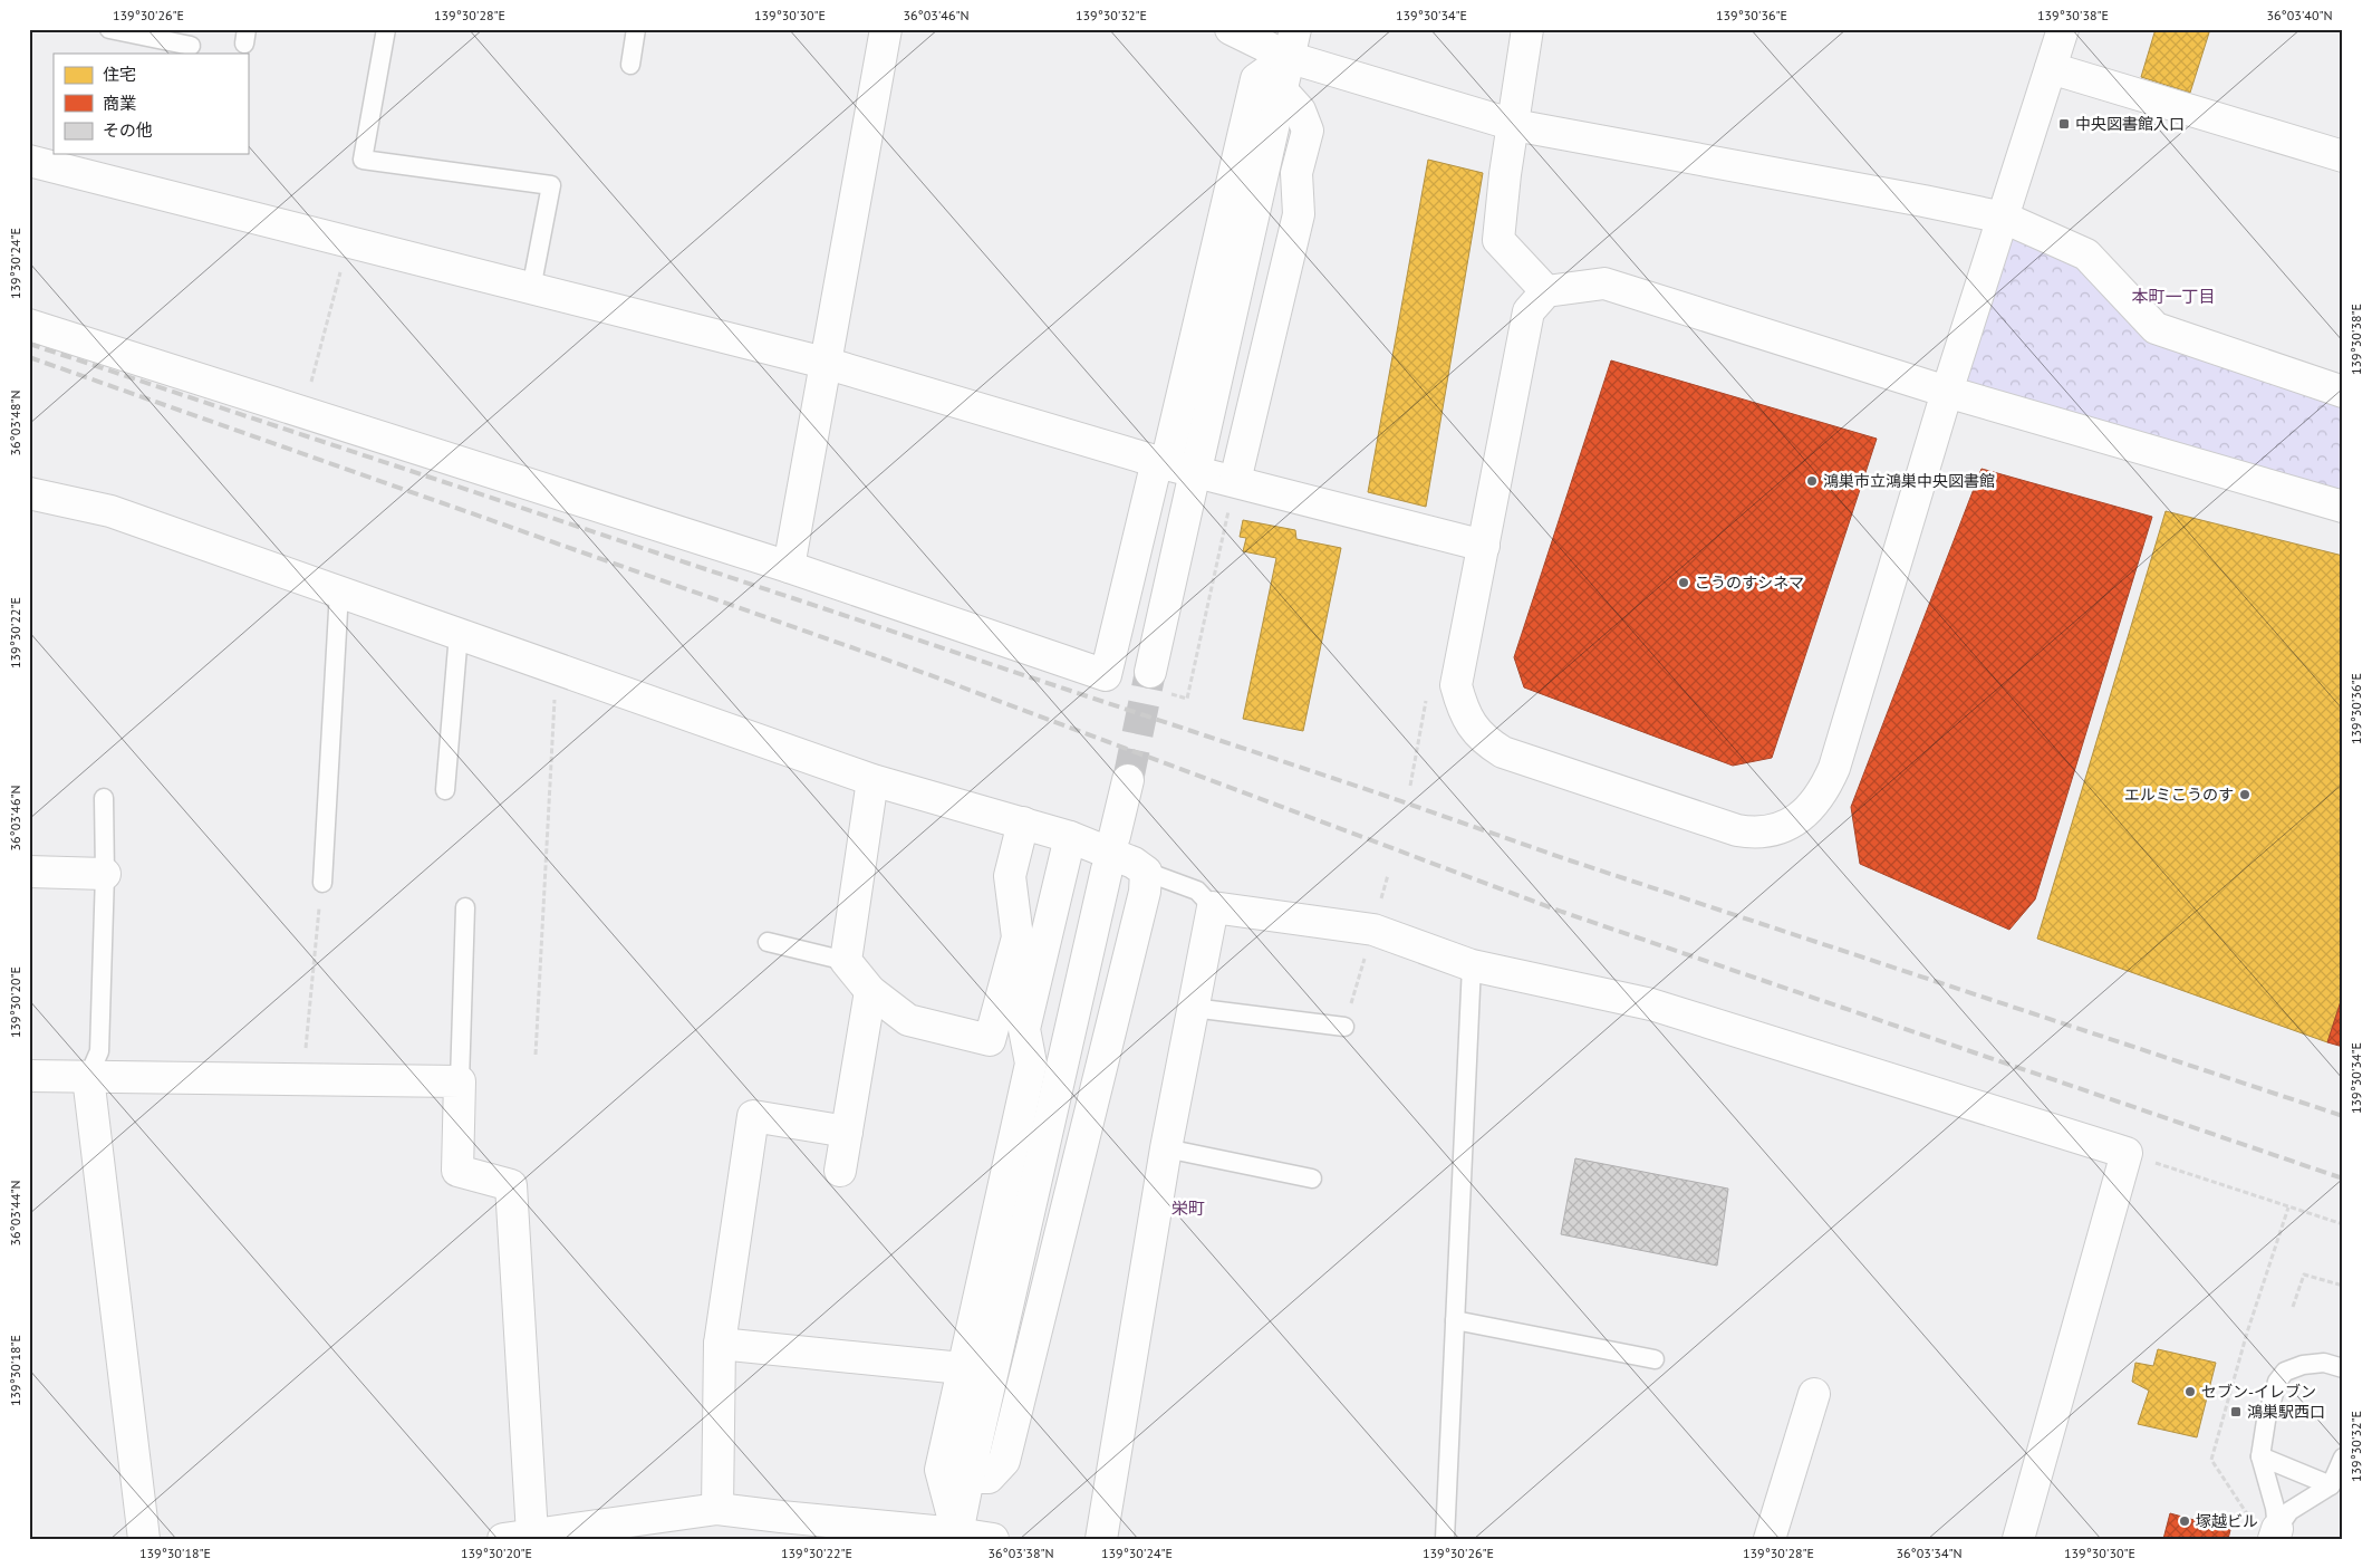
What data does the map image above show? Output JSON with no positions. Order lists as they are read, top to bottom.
{
  "districts": ["本町一丁目", "栄町"],
  "places": {
    "transit": ["中央図書館入口", "鴻巣駅西口"],
    "other": [
      "鴻巣市立鴻巣中央図書館",
      "こうのすシネマ",
      "エルミこうのす",
      "セブン-イレブン",
      "塚越ビル"
    ]
  },
  "legend": ["住宅", "商業", "その他"],
  "coordinates": [
    "139°30'26\"E",
    "139°30'28\"E",
    "139°30'30\"E",
    "36°03'46\"N",
    "139°30'32\"E",
    "139°30'34\"E",
    "139°30'36\"E",
    "139°30'38\"E",
    "36°03'40\"N",
    "139°30'24\"E",
    "36°03'48\"N",
    "139°30'22\"E",
    "139°30'20\"E",
    "36°03'44\"N",
    "139°30'18\"E",
    "36°03'38\"N",
    "36°03'34\"N"
  ]
}
